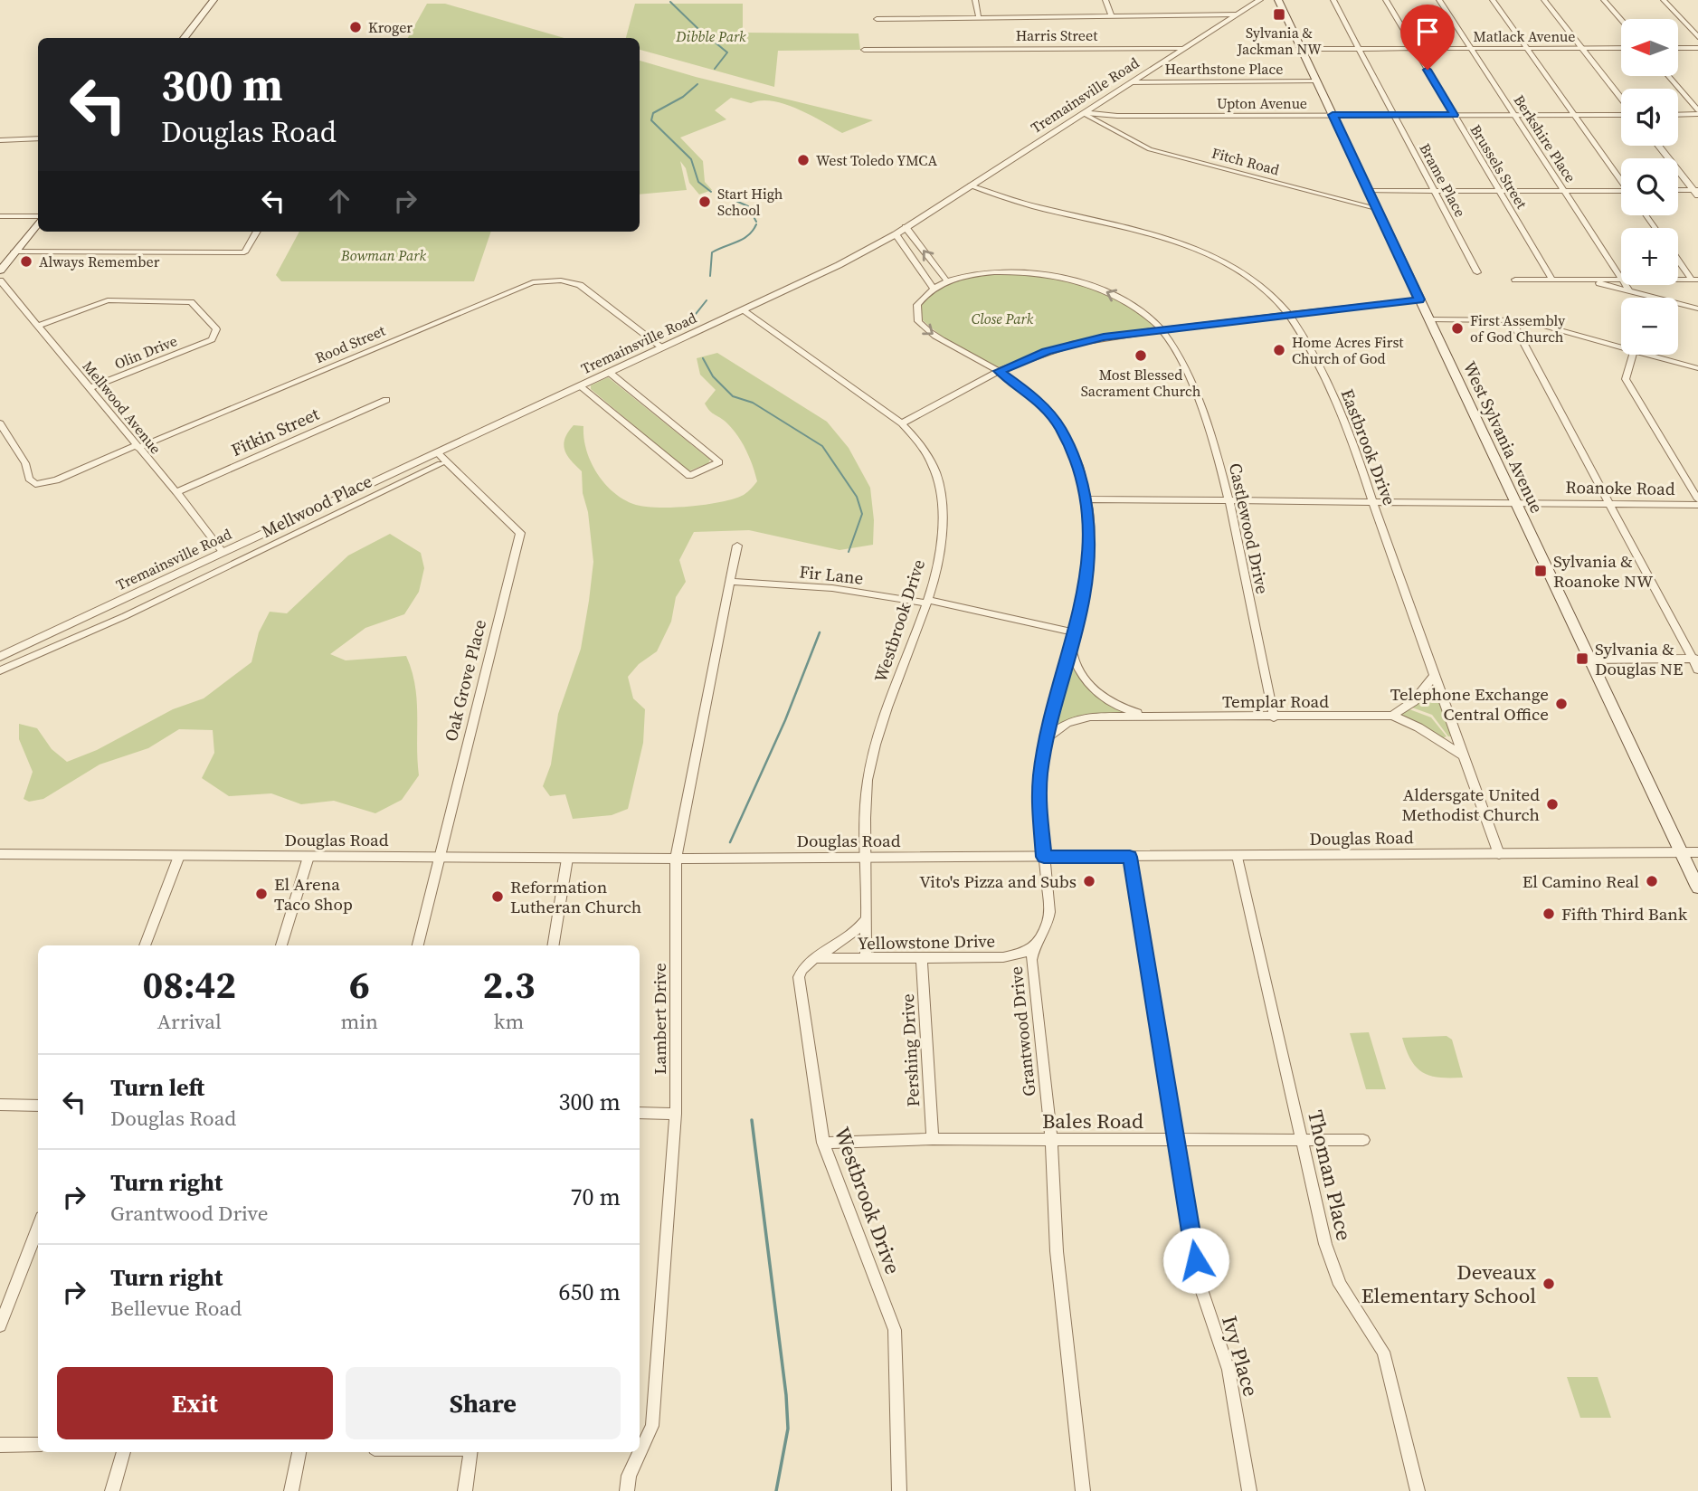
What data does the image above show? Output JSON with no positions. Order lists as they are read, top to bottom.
{
  "streets": {
    "main road": ["West Sylvania Avenue"],
    "street": [
      "Harris Street",
      "Matlack Avenue",
      "Hearthstone Place",
      "Tremainsville Road",
      "Upton Avenue",
      "Berkshire Place",
      "Fitch Road",
      "Brussels Street",
      "Brame Place",
      "Rood Street",
      "Olin Drive",
      "Mellwood Avenue",
      "Fitkin Street",
      "Eastbrook Drive",
      "Roanoke Road",
      "Mellwood Place",
      "Castlewood Drive",
      "Fir Lane",
      "Westbrook Drive",
      "Oak Grove Place",
      "Templar Road",
      "Douglas Road",
      "Yellowstone Drive",
      "Lambert Drive",
      "Grantwood Drive",
      "Pershing Drive",
      "Bales Road",
      "Thoman Place",
      "Ivy Place"
    ]
  },
  "crossings": [
    ["Harris Street", "Tremainsville Road"],
    ["Matlack Avenue", "Berkshire Place"],
    ["Matlack Avenue", "Brussels Street"],
    ["Matlack Avenue", "Brame Place"],
    ["Matlack Avenue", "West Sylvania Avenue"],
    ["Hearthstone Place", "Tremainsville Road"],
    ["Hearthstone Place", "West Sylvania Avenue"],
    ["Tremainsville Road", "Upton Avenue"],
    ["Tremainsville Road", "Fitch Road"],
    ["Tremainsville Road", "Rood Street"],
    ["Tremainsville Road", "Mellwood Avenue"],
    ["Tremainsville Road", "Eastbrook Drive"],
    ["Tremainsville Road", "Westbrook Drive"],
    ["Tremainsville Road", "Oak Grove Place"],
    ["Upton Avenue", "Berkshire Place"],
    ["Upton Avenue", "Fitch Road"],
    ["Upton Avenue", "Brussels Street"],
    ["Upton Avenue", "Brame Place"],
    ["Upton Avenue", "West Sylvania Avenue"],
    ["Fitch Road", "West Sylvania Avenue"],
    ["Rood Street", "Mellwood Avenue"],
    ["Olin Drive", "Mellwood Avenue"],
    ["Mellwood Avenue", "Fitkin Street"],
    ["West Sylvania Avenue", "Roanoke Road"],
    ["West Sylvania Avenue", "Douglas Road"],
    ["Eastbrook Drive", "Roanoke Road"],
    ["Eastbrook Drive", "Templar Road"],
    ["Eastbrook Drive", "Douglas Road"],
    ["Roanoke Road", "Castlewood Drive"],
    ["Roanoke Road", "Grantwood Drive"],
    ["Castlewood Drive", "Templar Road"],
    ["Castlewood Drive", "Grantwood Drive"],
    ["Fir Lane", "Westbrook Drive"],
    ["Fir Lane", "Lambert Drive"],
    ["Fir Lane", "Grantwood Drive"],
    ["Westbrook Drive", "Douglas Road"],
    ["Westbrook Drive", "Yellowstone Drive"],
    ["Westbrook Drive", "Bales Road"],
    ["Oak Grove Place", "Douglas Road"],
    ["Templar Road", "Grantwood Drive"],
    ["Douglas Road", "Lambert Drive"],
    ["Douglas Road", "Grantwood Drive"],
    ["Douglas Road", "Thoman Place"],
    ["Douglas Road", "Ivy Place"],
    ["Yellowstone Drive", "Grantwood Drive"],
    ["Yellowstone Drive", "Pershing Drive"],
    ["Grantwood Drive", "Bales Road"],
    ["Pershing Drive", "Bales Road"],
    ["Bales Road", "Thoman Place"],
    ["Bales Road", "Ivy Place"]
  ],
  "parks": ["Dibble Park", "Bowman Park", "Close Park"],
  "places": {
    "transit": ["Sylvania & Jackman NW", "Sylvania & Roanoke NW", "Sylvania & Douglas NE"],
    "other": [
      "Kroger",
      "West Toledo YMCA",
      "Start High School",
      "Always Remember",
      "First Assembly of God Church",
      "Home Acres First Church of God",
      "Most Blessed Sacrament Church",
      "Telephone Exchange Central Office",
      "Aldersgate United Methodist Church",
      "Vito's Pizza and Subs",
      "El Camino Real",
      "El Arena Taco Shop",
      "Reformation Lutheran Church",
      "Fifth Third Bank",
      "Deveaux Elementary School"
    ]
  },
  "north": "left",
  "page": {
    "map_buttons": ["+", "−"],
    "turn": ["300 m", "Douglas Road"],
    "eta": [
      "08:42",
      "Arrival",
      "6",
      "min",
      "2.3",
      "km"
    ],
    "list": [
      {
        "name": "Turn left",
        "note": "Douglas Road",
        "value": "300 m"
      },
      {
        "name": "Turn right",
        "note": "Grantwood Drive",
        "value": "70 m"
      },
      {
        "name": "Turn right",
        "note": "Bellevue Road",
        "value": "650 m"
      }
    ],
    "buttons": ["Exit", "Share"]
  }
}
